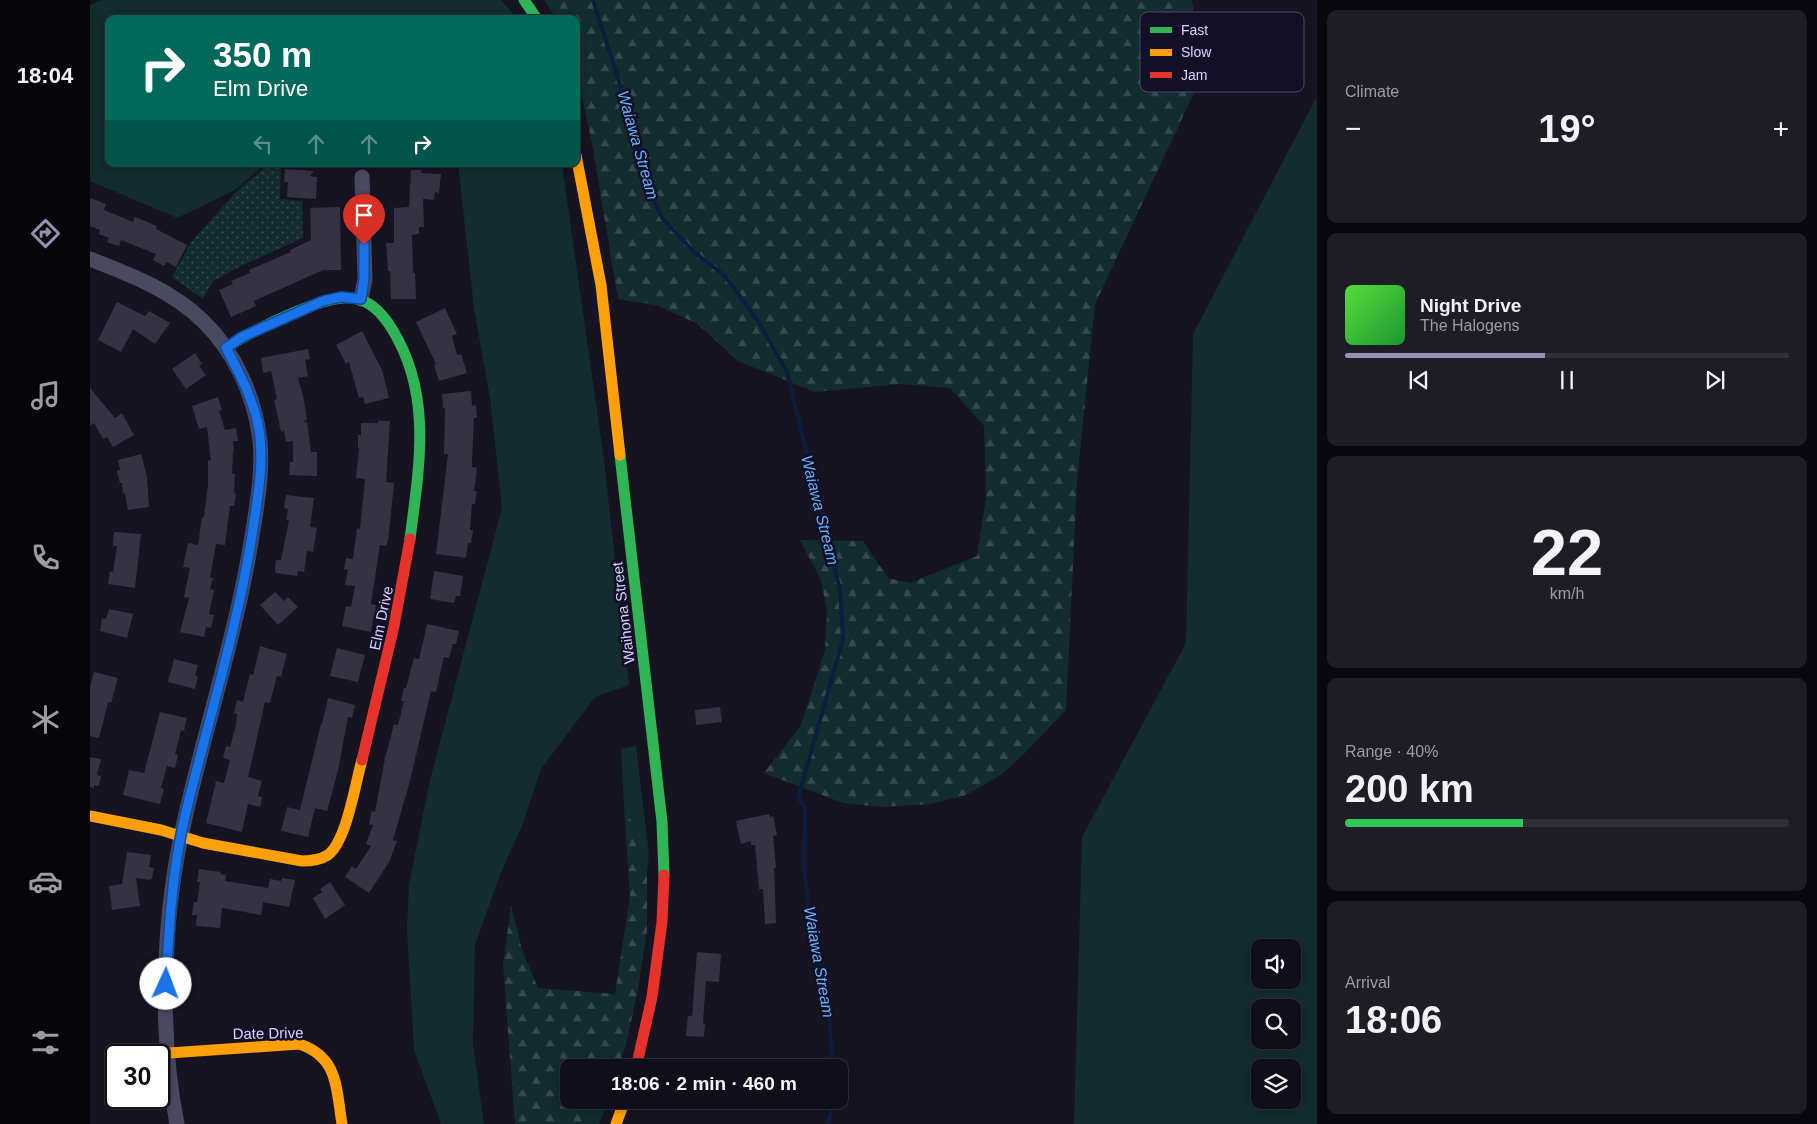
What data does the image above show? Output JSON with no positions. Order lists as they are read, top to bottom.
{
  "streets": {
    "street": ["Waihona Street", "Elm Drive", "Date Drive"]
  },
  "water": ["Waiawa Stream"],
  "legend": ["Fast", "Slow", "Jam"],
  "page": {
    "tabs": "18:04",
    "tile": [
      "Climate",
      ["22", "km/h"],
      ["Range · 40%", "200 km"],
      ["Arrival", "18:06"]
    ],
    "turn": ["350 m", "Elm Drive"],
    "heat": ["−", "19°", "+"],
    "song": ["Night Drive", "The Halogens"],
    "limit": "30",
    "trip": "18:06 · 2 min · 460 m"
  }
}
